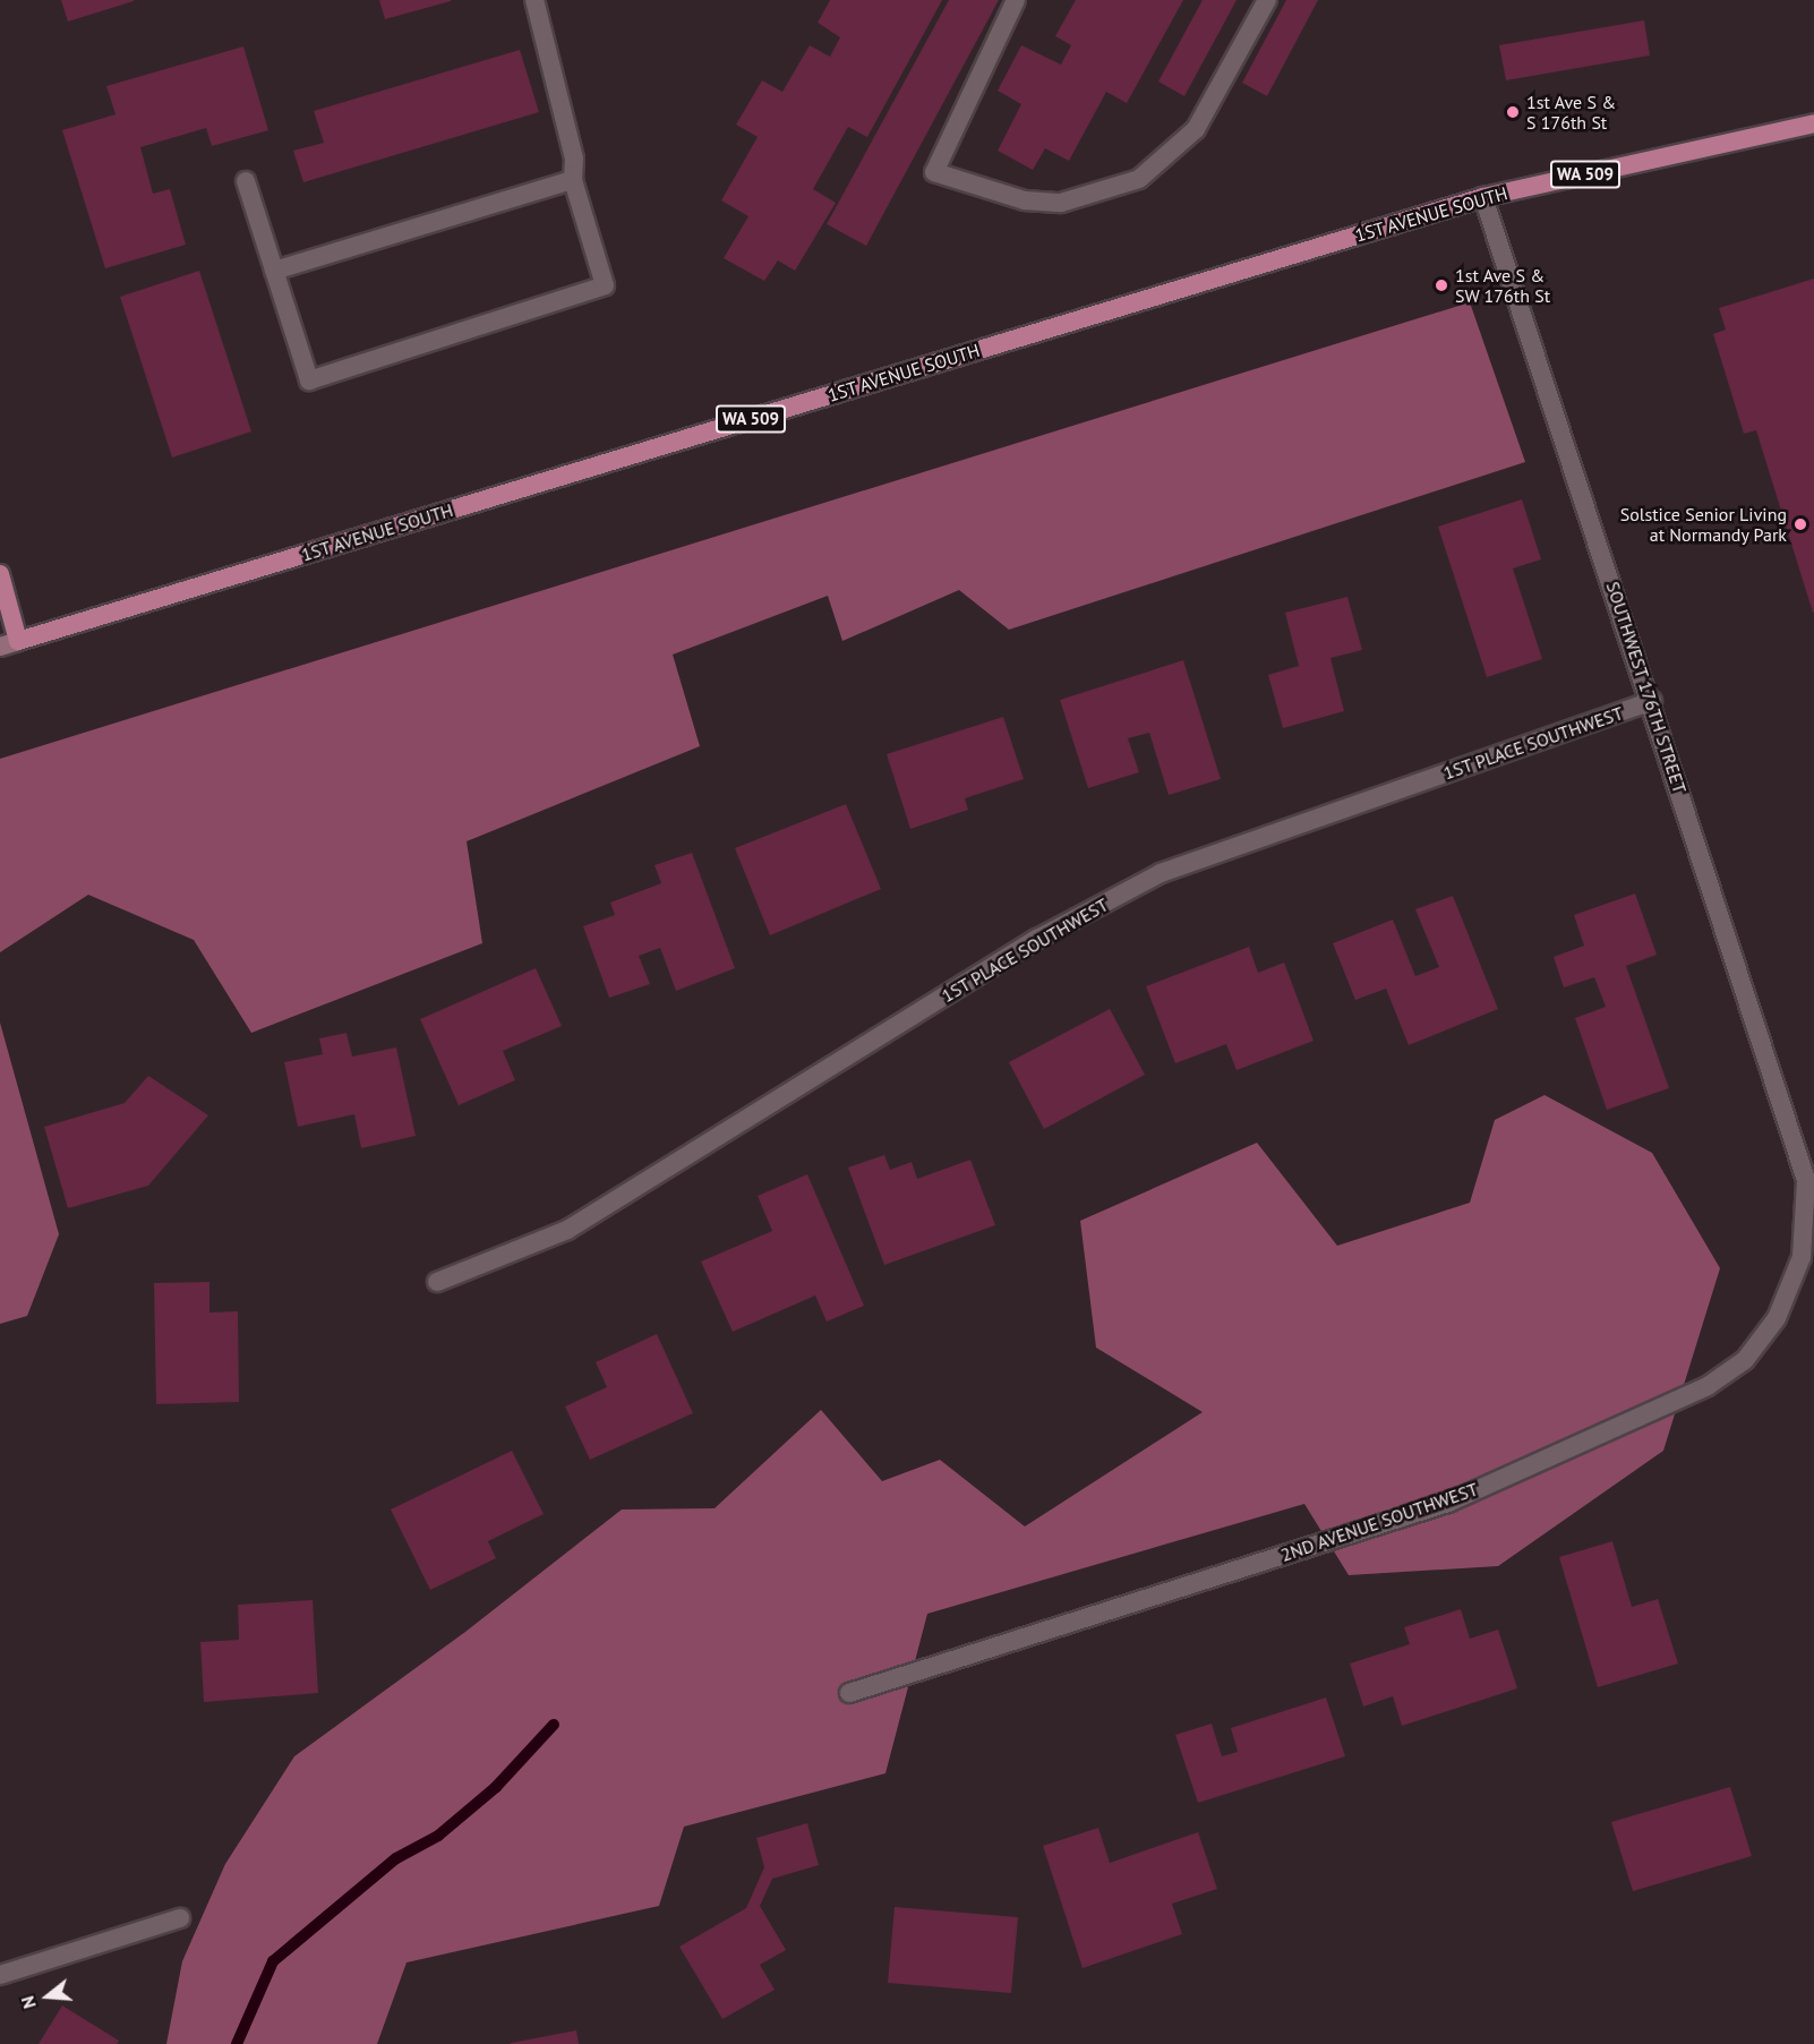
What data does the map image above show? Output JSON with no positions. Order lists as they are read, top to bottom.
{
  "streets": {
    "main road": ["WA 509", "1ST AVENUE SOUTH"],
    "street": ["SOUTHWEST 176TH STREET", "1ST PLACE SOUTHWEST", "2ND AVENUE SOUTHWEST"]
  },
  "crossings": [
    ["WA 509", "1ST AVENUE SOUTH"],
    ["1ST AVENUE SOUTH", "SOUTHWEST 176TH STREET"],
    ["SOUTHWEST 176TH STREET", "1ST PLACE SOUTHWEST"],
    ["SOUTHWEST 176TH STREET", "2ND AVENUE SOUTHWEST"]
  ],
  "places": ["1st Ave S & S 176th St", "1st Ave S & SW 176th St", "Solstice Senior Living at Normandy Park"],
  "north": "left"
}
